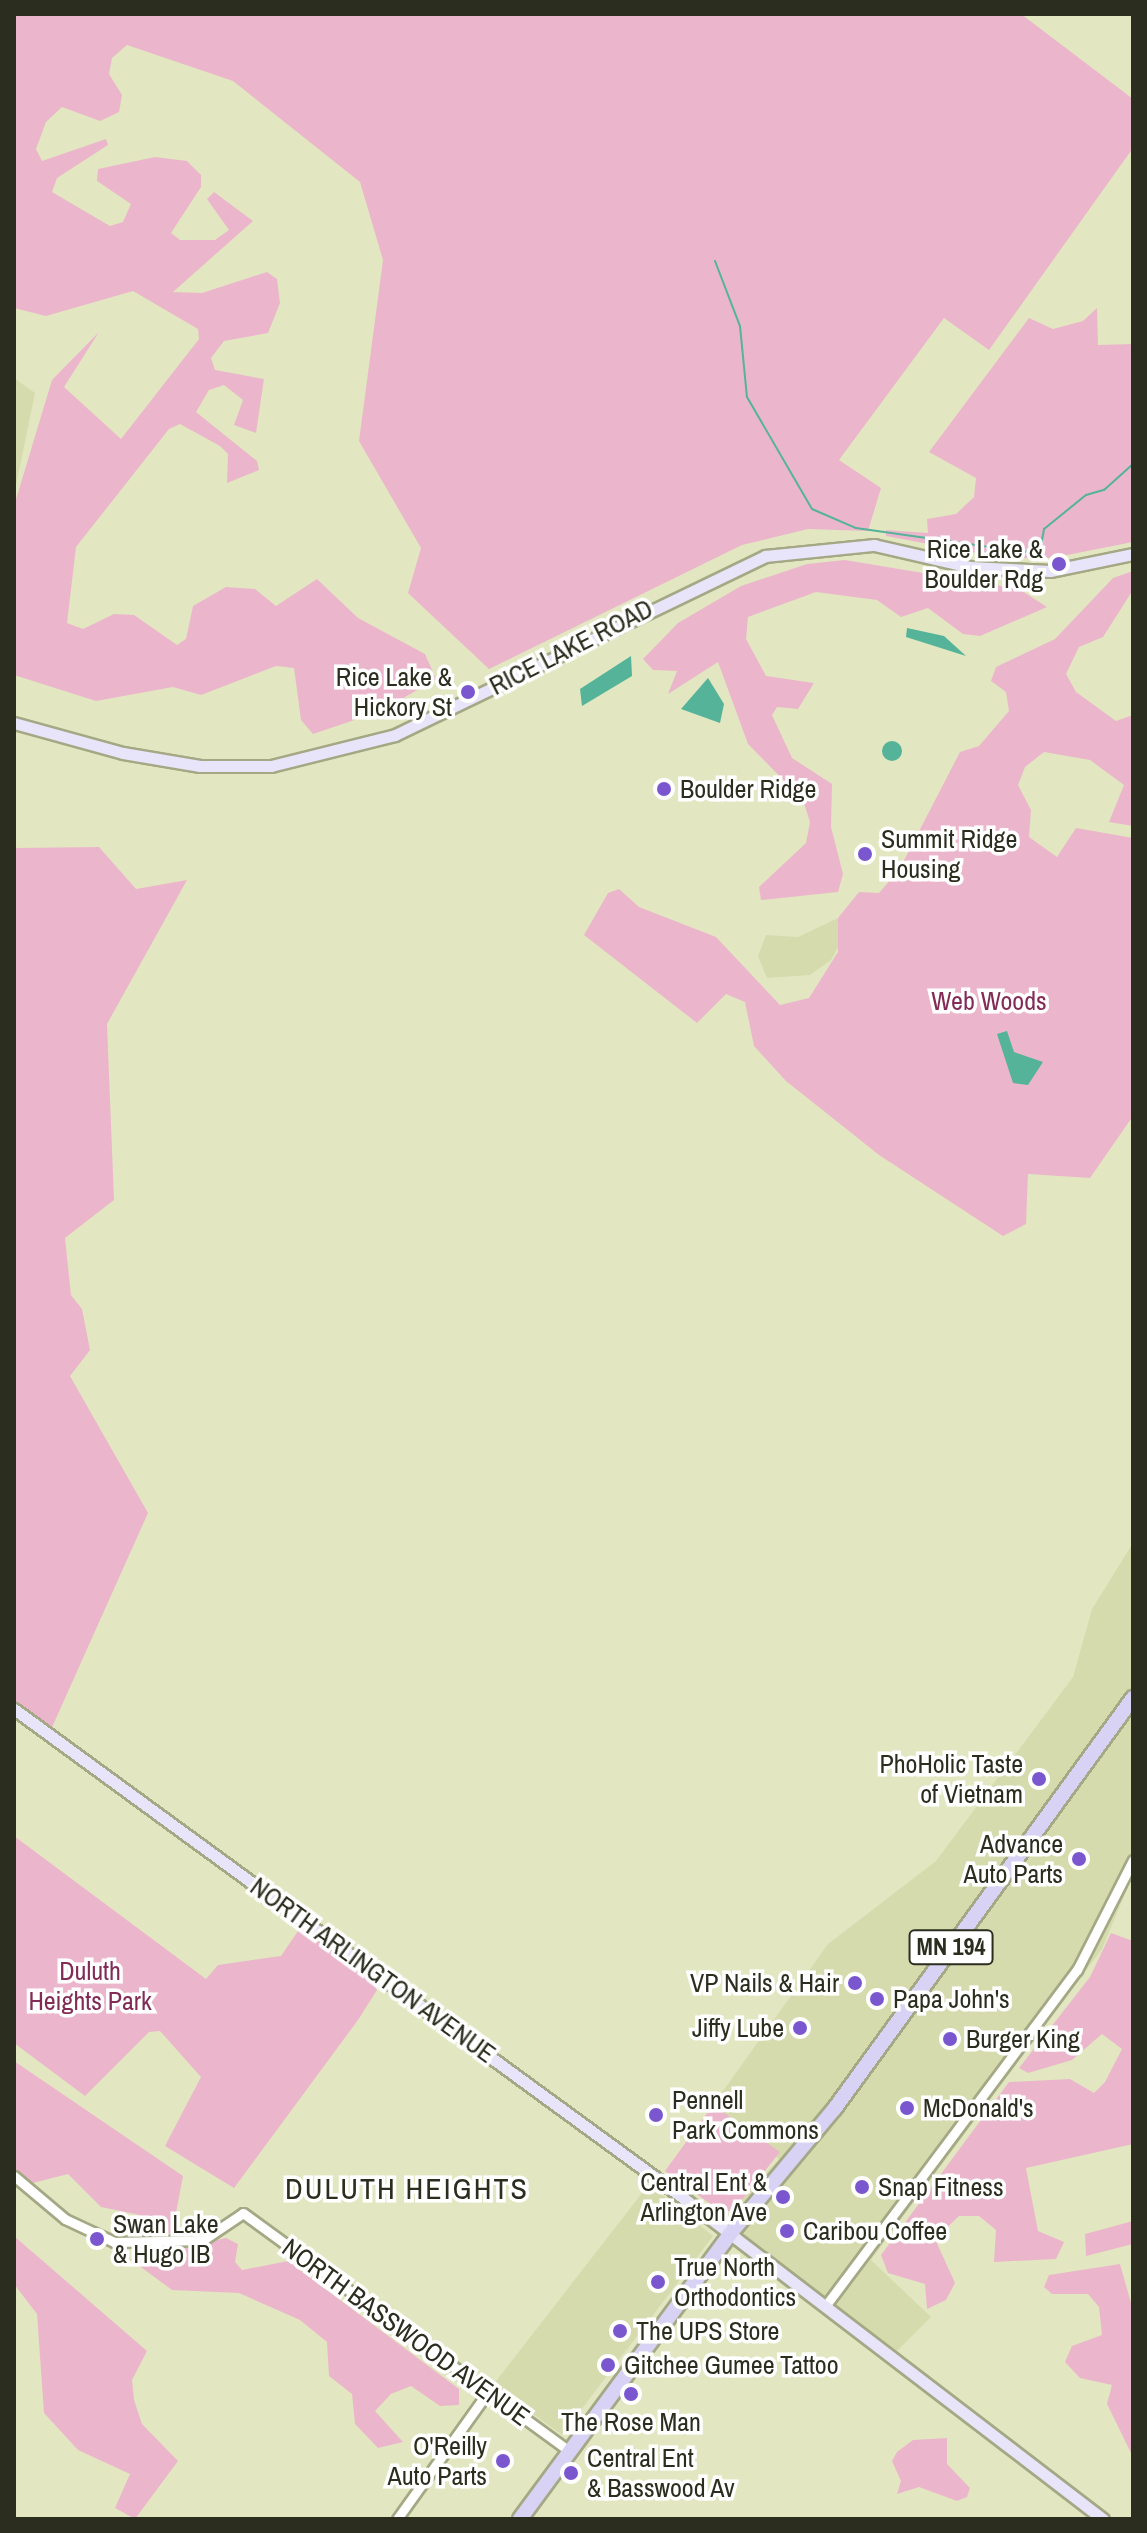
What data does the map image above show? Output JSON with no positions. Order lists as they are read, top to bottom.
{
  "streets": {
    "highway": ["MN 194"],
    "main road": ["RICE LAKE ROAD", "NORTH ARLINGTON AVENUE"],
    "street": ["NORTH BASSWOOD AVENUE"]
  },
  "crossings": [
    ["MN 194", "NORTH ARLINGTON AVENUE"],
    ["MN 194", "NORTH BASSWOOD AVENUE"]
  ],
  "districts": ["DULUTH HEIGHTS"],
  "parks": ["Web Woods", "Duluth Heights Park"],
  "places": [
    "Rice Lake & Boulder Rdg",
    "Rice Lake & Hickory St",
    "Boulder Ridge",
    "Summit Ridge Housing",
    "PhoHolic Taste of Vietnam",
    "Advance Auto Parts",
    "VP Nails & Hair",
    "Papa John's",
    "Jiffy Lube",
    "Burger King",
    "McDonald's",
    "Pennell Park Commons",
    "Snap Fitness",
    "Central Ent & Arlington Ave",
    "Caribou Coffee",
    "Swan Lake & Hugo IB",
    "True North Orthodontics",
    "The UPS Store",
    "Gitchee Gumee Tattoo",
    "The Rose Man",
    "O'Reilly Auto Parts",
    "Central Ent & Basswood Av"
  ]
}
